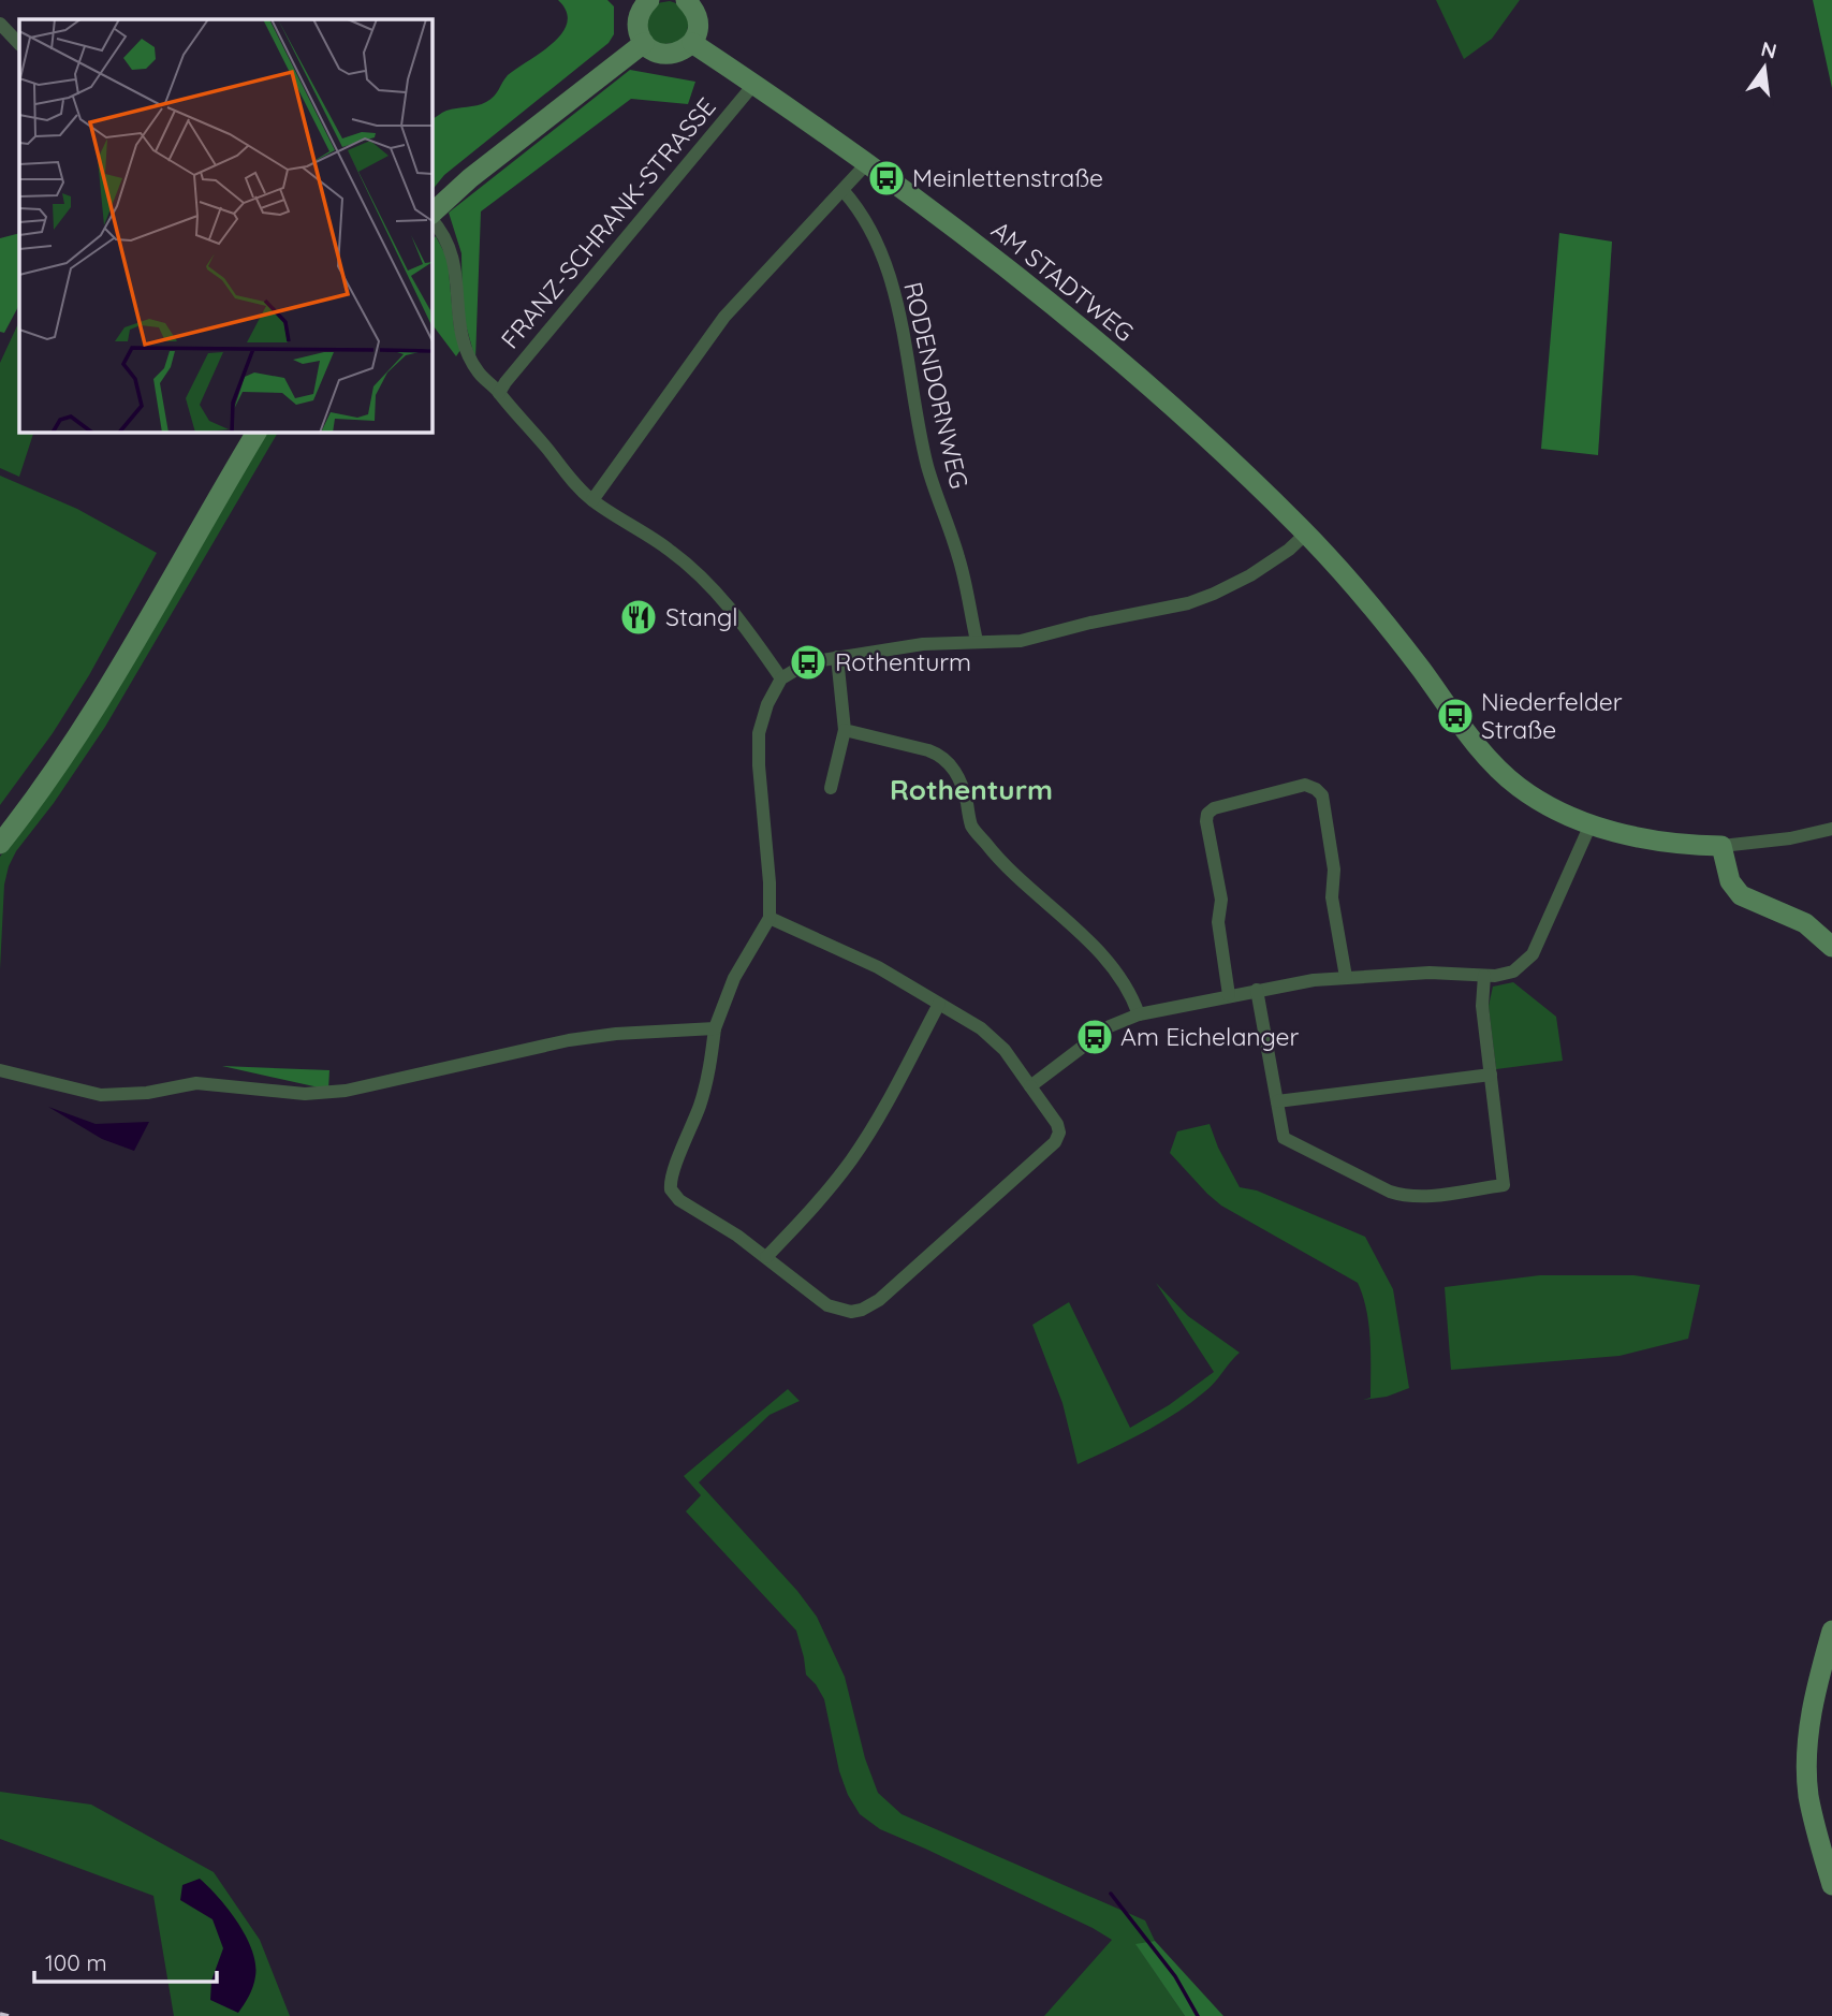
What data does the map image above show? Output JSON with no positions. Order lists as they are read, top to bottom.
{
  "streets": {
    "street": ["FRANZ-SCHRANK-STRASSE", "AM STADTWEG", "RODENDORNWEG"]
  },
  "crossings": [
    ["FRANZ-SCHRANK-STRASSE", "AM STADTWEG"]
  ],
  "districts": ["Rothenturm"],
  "places": {
    "bus stop": [
      "Meinlettenstraße",
      "Rothenturm",
      "Niederfelder Straße",
      "Am Eichelanger"
    ],
    "restaurant": ["Stangl"]
  },
  "scale_bar": "100 m",
  "north": "top"
}
